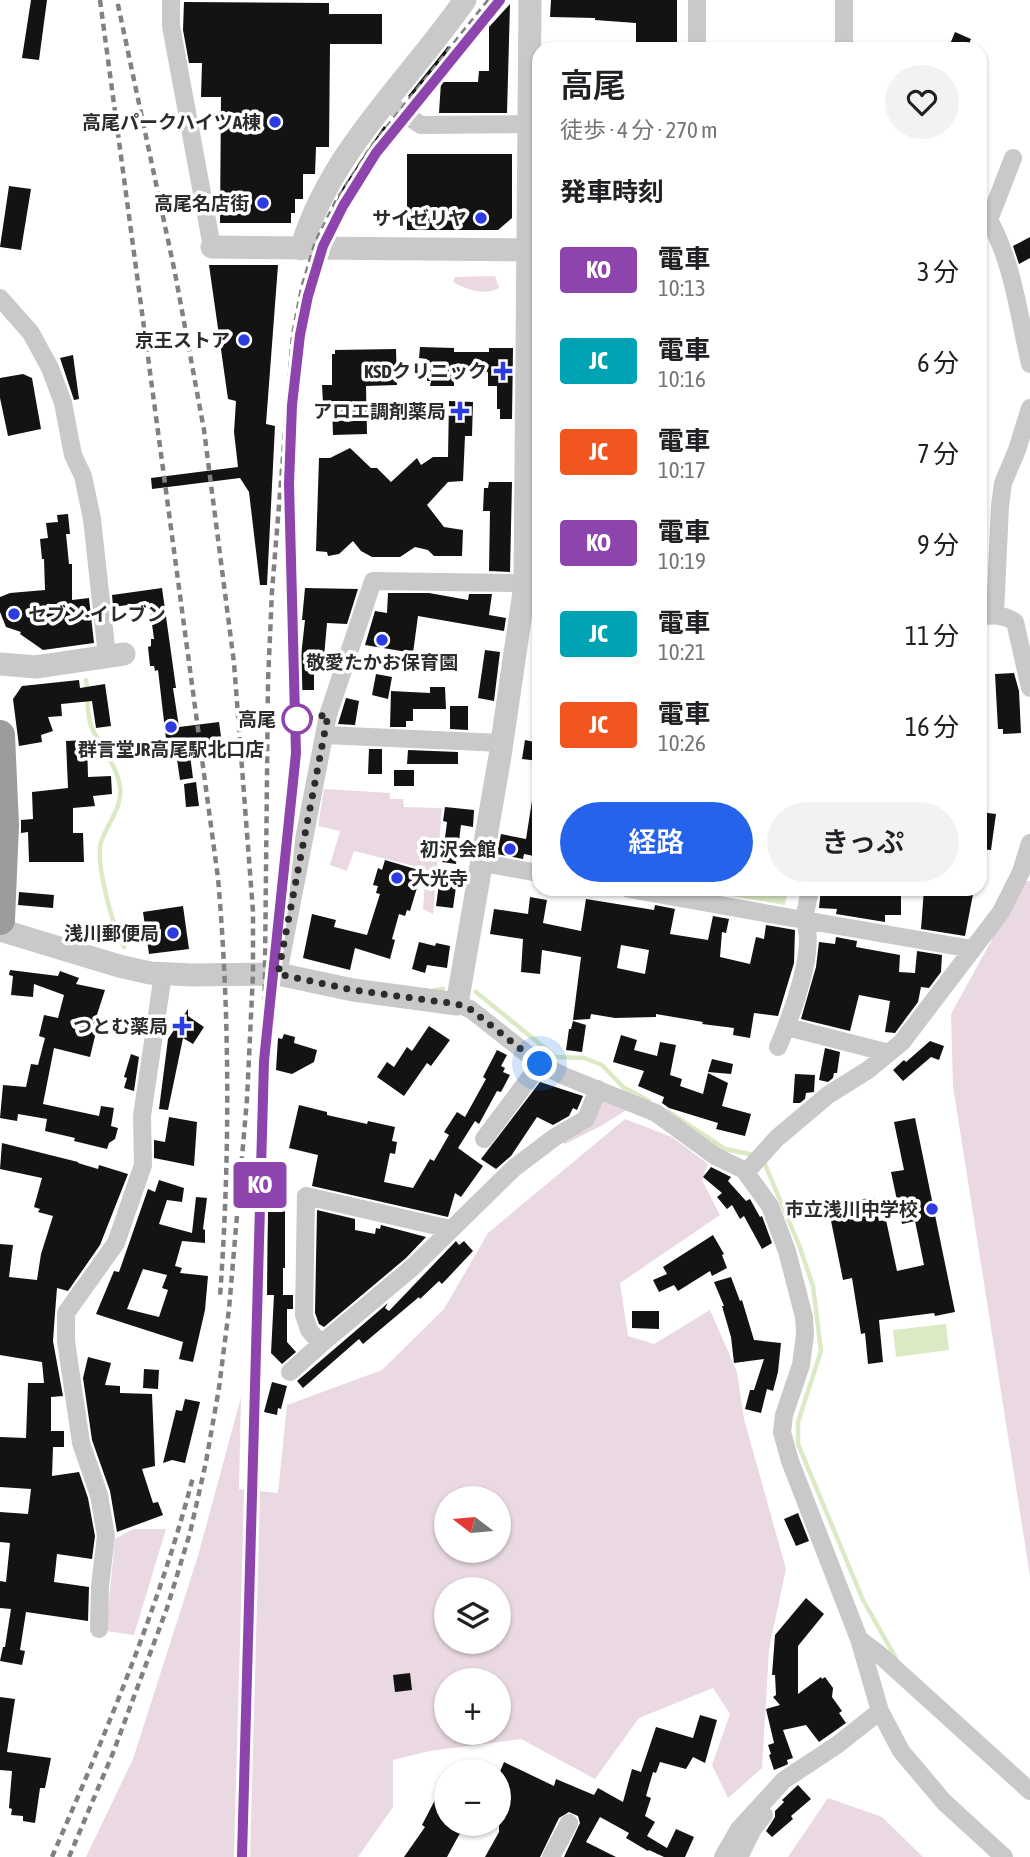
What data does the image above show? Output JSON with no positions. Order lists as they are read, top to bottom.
{
  "places": {
    "other": [
      "高尾パークハイツA棟",
      "高尾名店街",
      "サイゼリヤ",
      "京王ストア",
      "セブン-イレブン",
      "敬愛たかお保育園",
      "高尾",
      "群言堂JR高尾駅北口店",
      "初沢会館",
      "大光寺",
      "浅川郵便局",
      "市立浅川中学校"
    ],
    "health": ["KSDクリニック", "アロエ調剤薬局", "つとむ薬局"]
  },
  "north": "left",
  "page": {
    "on_map": "KO",
    "heading": [
      ["高尾", "徒歩 · 4 分 · 270 m"],
      "発車時刻"
    ],
    "list": [
      {
        "mark": "KO",
        "name": "電車",
        "note": "10:13",
        "value": "3 分"
      },
      {
        "mark": "JC",
        "name": "電車",
        "note": "10:16",
        "value": "6 分"
      },
      {
        "mark": "JC",
        "name": "電車",
        "note": "10:17",
        "value": "7 分"
      },
      {
        "mark": "KO",
        "name": "電車",
        "note": "10:19",
        "value": "9 分"
      },
      {
        "mark": "JC",
        "name": "電車",
        "note": "10:21",
        "value": "11 分"
      },
      {
        "mark": "JC",
        "name": "電車",
        "note": "10:26",
        "value": "16 分"
      }
    ],
    "buttons": ["経路", "きっぷ"],
    "map_buttons": ["+", "−"]
  }
}
